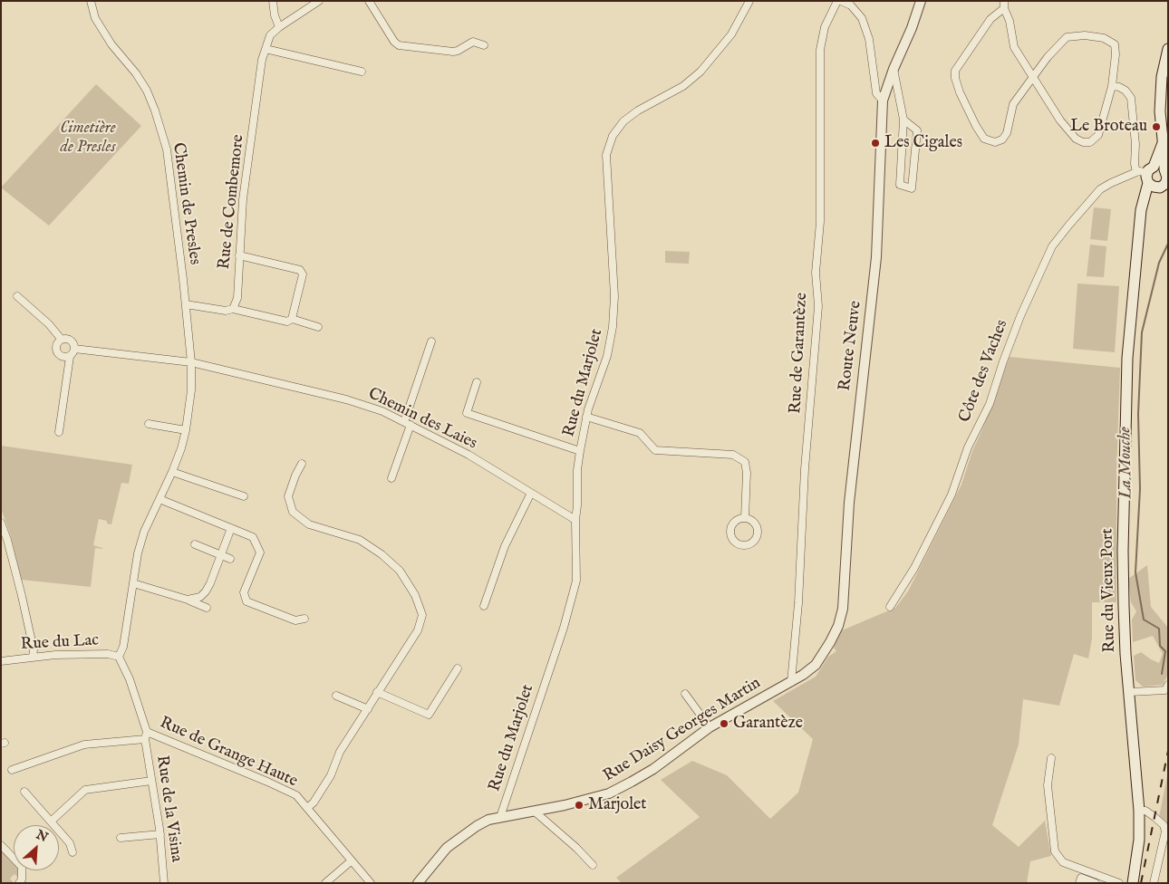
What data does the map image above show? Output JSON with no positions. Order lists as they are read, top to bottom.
{
  "streets": {
    "main road": ["Rue du Vieux Port"],
    "street": [
      "Rue de Combemore",
      "Chemin de Presles",
      "Route Neuve",
      "Rue de Garantèze",
      "Côte des Vaches",
      "Rue du Marjolet",
      "Chemin des Laies",
      "Rue du Lac",
      "Rue Daisy Georges Martin",
      "Rue de Grange Haute",
      "Rue de la Visina"
    ]
  },
  "crossings": [
    ["Chemin de Presles", "Chemin des Laies"],
    ["Chemin de Presles", "Rue du Lac"],
    ["Route Neuve", "Rue de Garantèze"],
    ["Route Neuve", "Rue Daisy Georges Martin"],
    ["Rue de Garantèze", "Rue Daisy Georges Martin"],
    ["Rue du Marjolet", "Chemin des Laies"],
    ["Rue du Marjolet", "Rue Daisy Georges Martin"],
    ["Rue de Grange Haute", "Rue de la Visina"]
  ],
  "water": ["La Mouche"],
  "parks": ["Cimetière de Presles"],
  "places": [
    "Le Broteau",
    "Les Cigales",
    "Garantèze",
    "Marjolet"
  ],
  "north": "top right"
}
